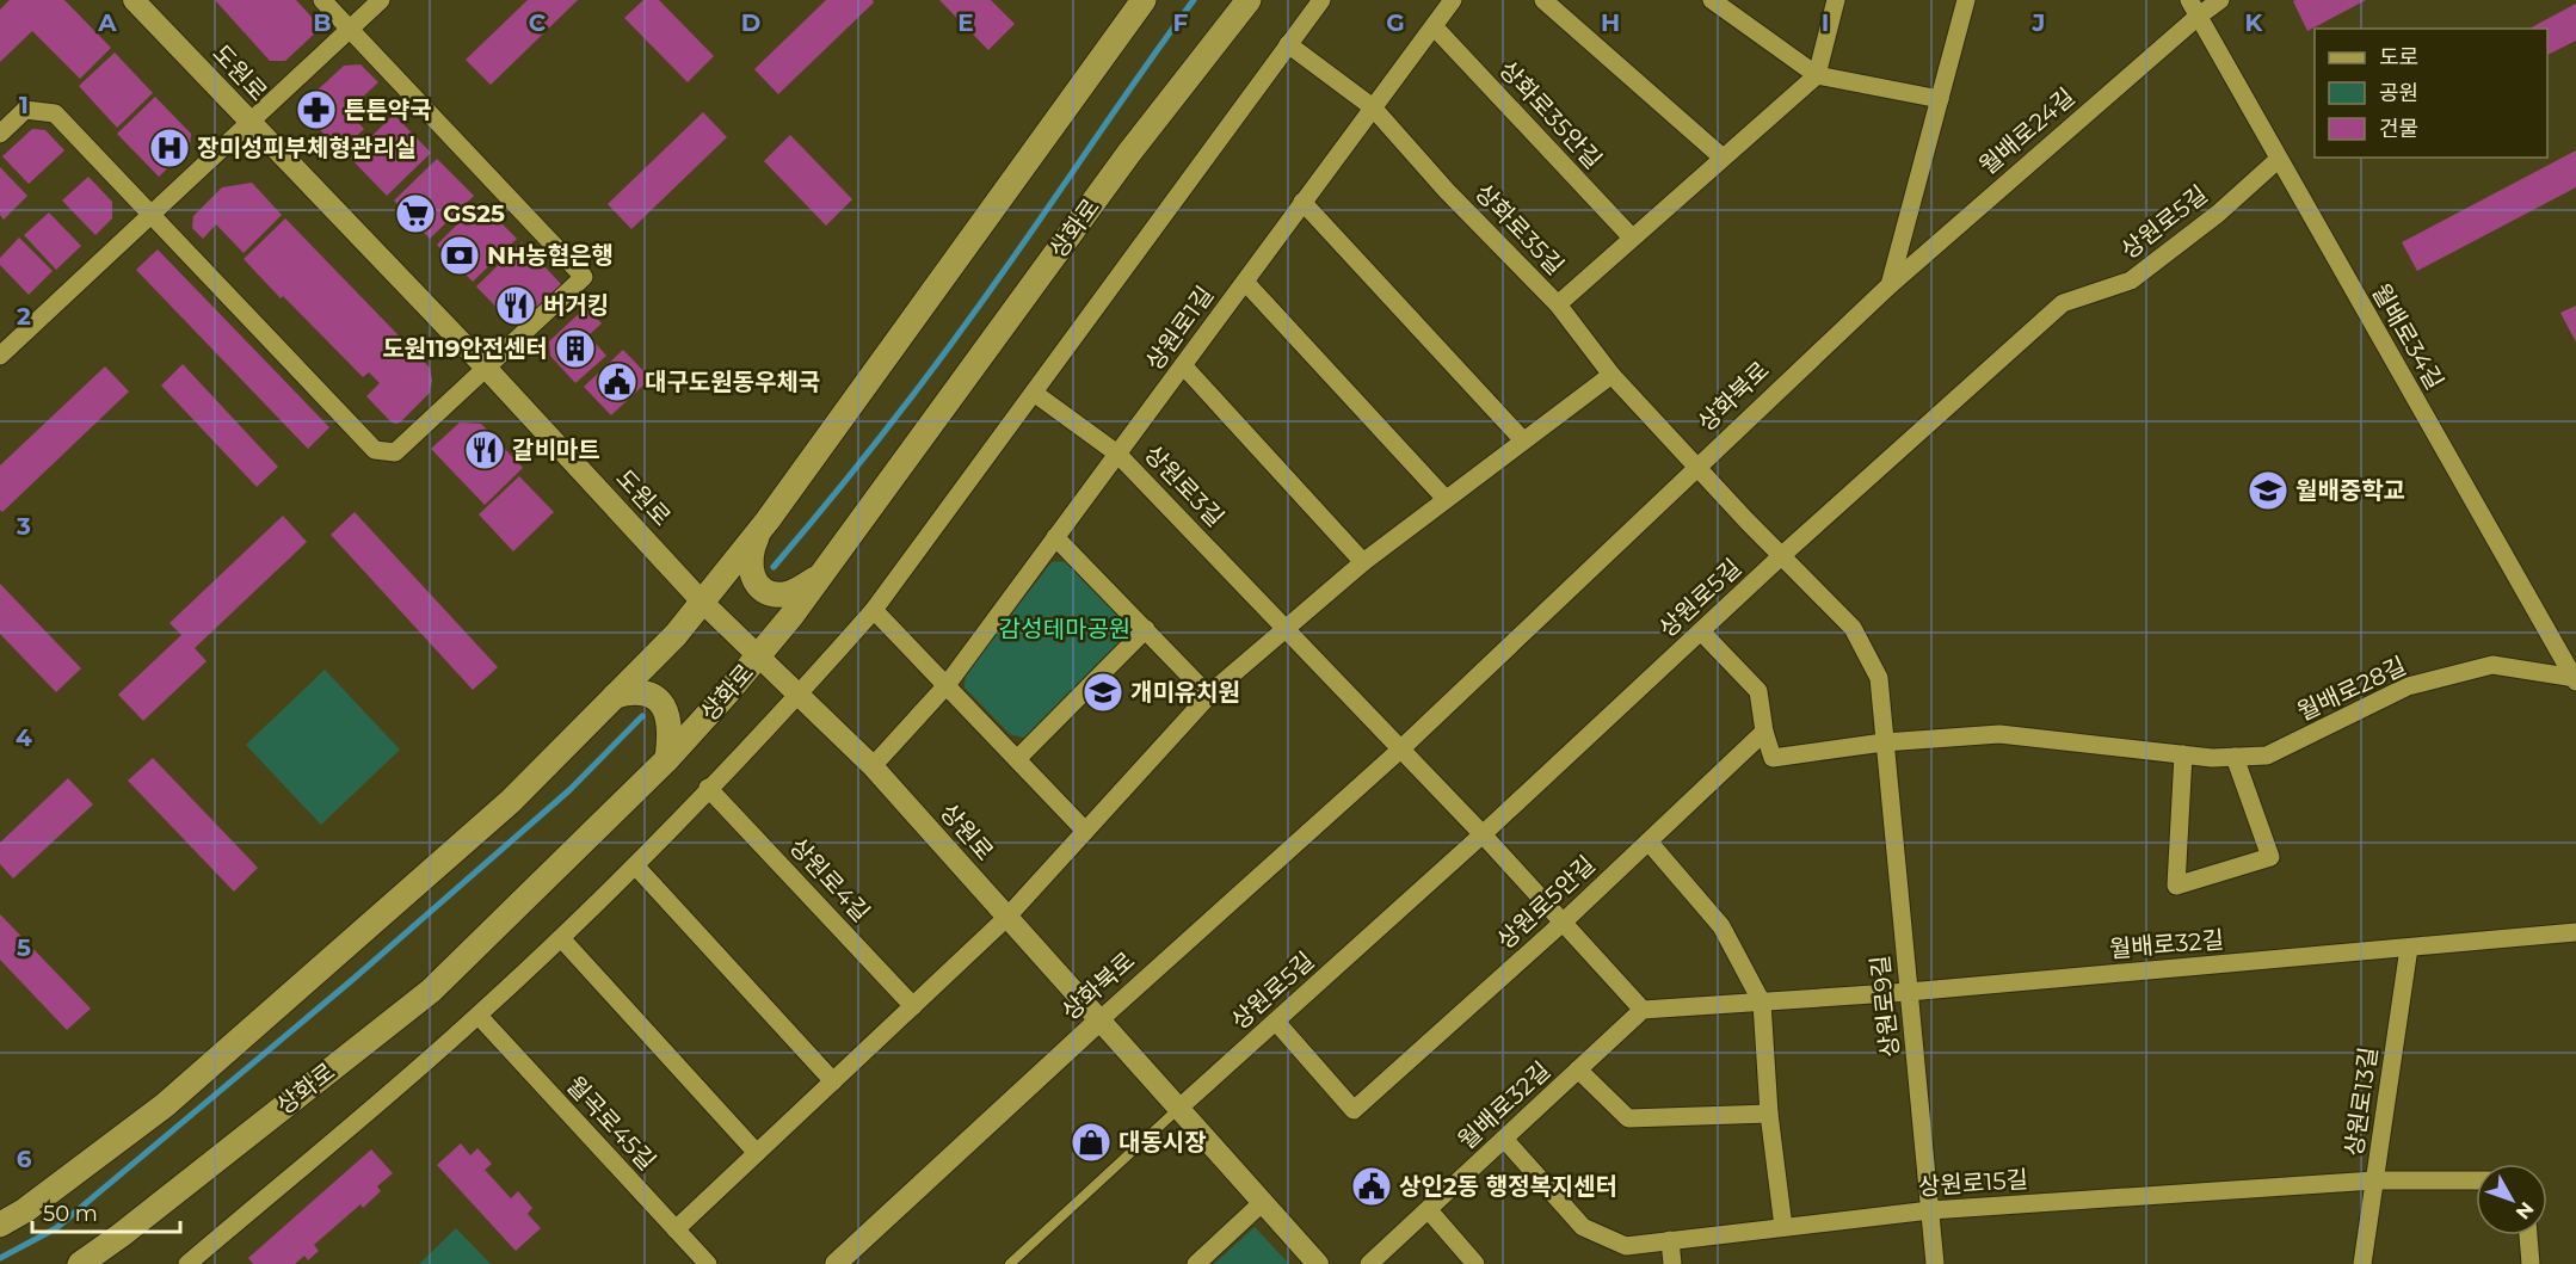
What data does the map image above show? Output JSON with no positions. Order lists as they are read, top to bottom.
{
  "streets": {
    "main road": ["상화로"],
    "street": [
      "도원로",
      "상화로35안길",
      "월배로24길",
      "상원로5길",
      "상화로35길",
      "상원로1길",
      "월배로34길",
      "상화북로",
      "상원로3길",
      "월배로28길",
      "상원로",
      "상원로4길",
      "상원로5안길",
      "월배로32길",
      "상원로9길",
      "상원로13길",
      "월곡로45길",
      "상원로15길"
    ]
  },
  "crossings": [
    ["도원로", "상원로"],
    ["상화로35안길", "상원로1길"],
    ["월배로24길", "월배로34길"],
    ["월배로24길", "상화북로"],
    ["상원로5길", "월배로34길"],
    ["상원로5길", "상원로"],
    ["상원로5길", "상원로5안길"],
    ["상원로5길", "상원로9길"],
    ["상화로", "상원로"],
    ["상화로35길", "상원로1길"],
    ["상화로35길", "상화북로"],
    ["상화로35길", "상원로9길"],
    ["상원로1길", "상원로3길"],
    ["상원로1길", "상원로"],
    ["월배로34길", "월배로28길"],
    ["상화북로", "상원로"],
    ["상화북로", "상원로9길"],
    ["월배로28길", "상원로9길"],
    ["월배로32길", "상원로9길"],
    ["월배로32길", "상원로13길"],
    ["월배로32길", "상원로15길"],
    ["상원로9길", "상원로15길"],
    ["상원로13길", "상원로15길"]
  ],
  "parks": ["감성테마공원"],
  "places": {
    "pharmacy": ["튼튼약국"],
    "hospital": ["장미성피부체형관리실"],
    "supermarket": ["GS25"],
    "bank": ["NH농협은행"],
    "restaurant": ["버거킹", "갈비마트"],
    "building": ["도원119안전센터"],
    "public building": ["대구도원동우체국", "상인2동 행정복지센터"],
    "school or university": ["월배중학교", "개미유치원"],
    "shop": ["대동시장"]
  },
  "legend": ["도로", "공원", "건물"],
  "scale_bar": "50 m",
  "north": "bottom right",
  "grid": {
    "columns": [
      "A",
      "B",
      "C",
      "D",
      "E",
      "F",
      "G",
      "H",
      "I",
      "J",
      "K"
    ],
    "rows": [
      "1",
      "2",
      "3",
      "4",
      "5",
      "6"
    ]
  }
}
